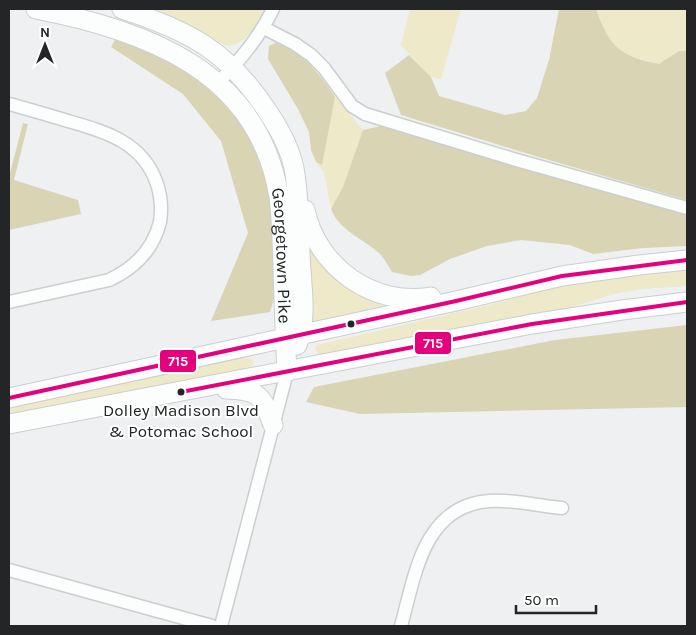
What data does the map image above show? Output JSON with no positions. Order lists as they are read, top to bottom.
{
  "streets": {
    "main road": ["Georgetown Pike"]
  },
  "places": ["Dolley Madison Blvd & Potomac School"],
  "lines": ["transit line 715"],
  "scale_bar": "50 m",
  "north": "top"
}
